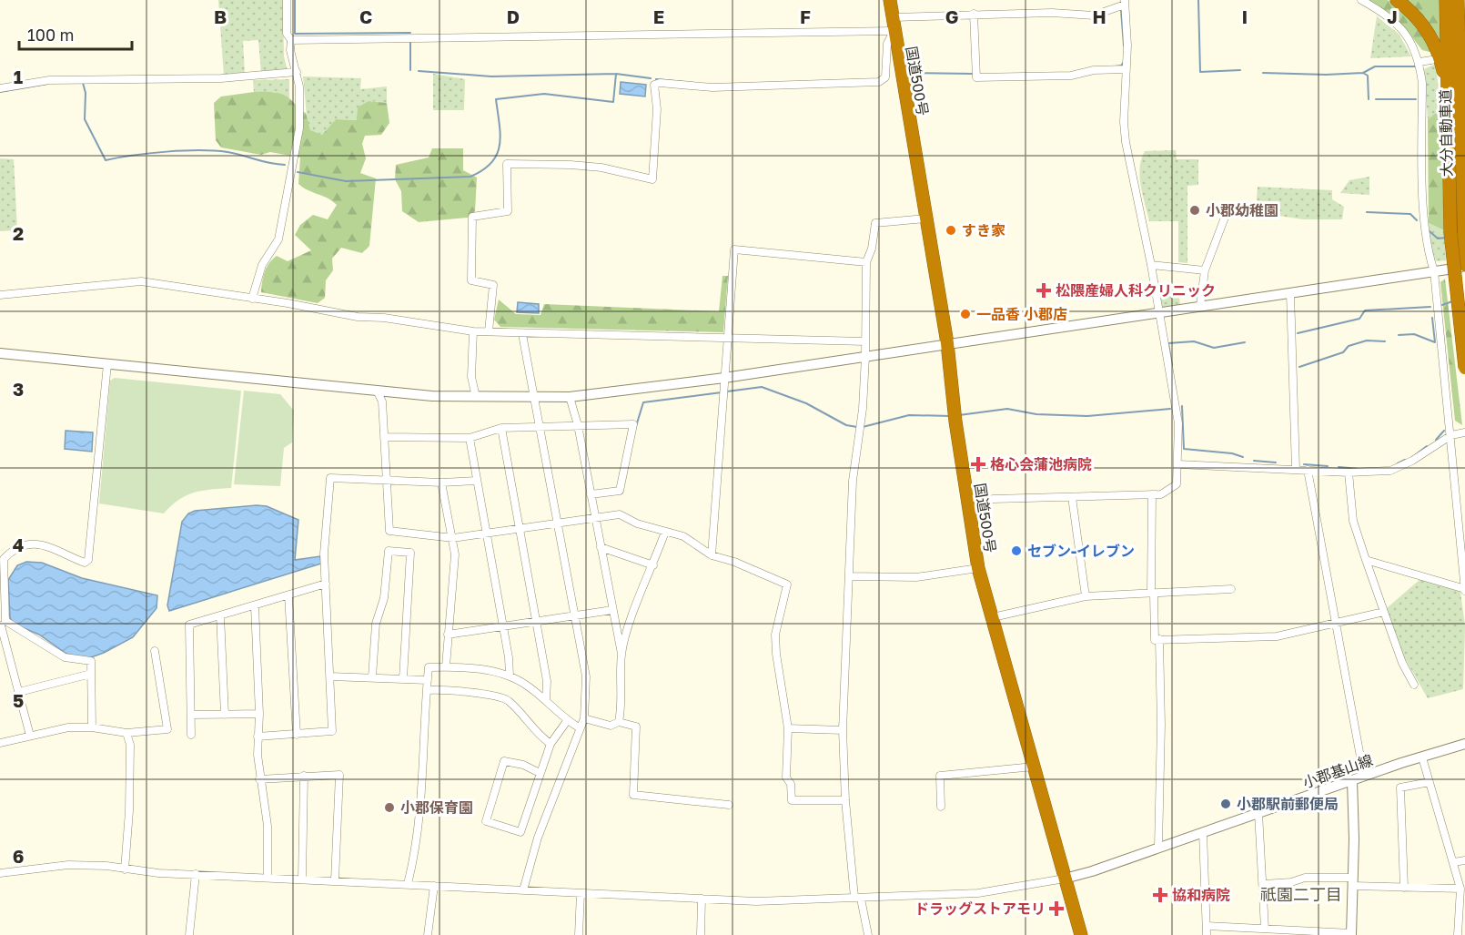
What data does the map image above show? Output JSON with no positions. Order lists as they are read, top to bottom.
{
  "streets": {
    "highway": ["国道500号", "大分自動車道"],
    "street": ["小郡基山線"]
  },
  "crossings": [
    ["国道500号", "小郡基山線"]
  ],
  "districts": ["祇園二丁目"],
  "places": {
    "other": [
      "小郡幼稚園",
      "すき家",
      "一品香 小郡店",
      "セブン-イレブン",
      "小郡駅前郵便局",
      "小郡保育園"
    ],
    "health": [
      "松隈産婦人科クリニック",
      "格心会蒲池病院",
      "協和病院",
      "ドラッグストアモリ"
    ]
  },
  "scale_bar": "100 m",
  "grid": {
    "columns": [
      "B",
      "C",
      "D",
      "E",
      "F",
      "G",
      "H",
      "I",
      "J"
    ],
    "rows": [
      "1",
      "2",
      "3",
      "4",
      "5",
      "6"
    ]
  }
}
